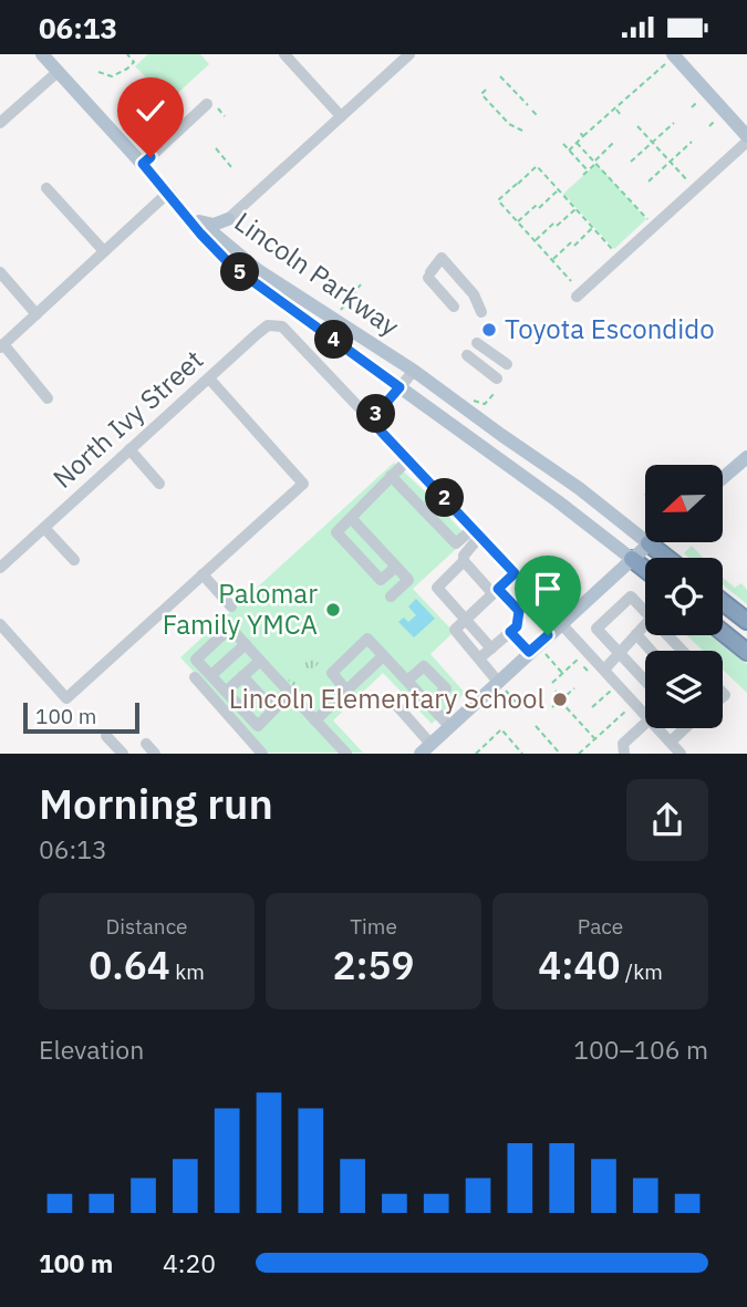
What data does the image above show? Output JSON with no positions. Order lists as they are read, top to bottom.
{
  "streets": {
    "highway": ["Lincoln Parkway"],
    "street": ["North Ivy Street"]
  },
  "places": ["Toyota Escondido", "Palomar Family YMCA", "Lincoln Elementary School"],
  "scale_bar": "100 m",
  "north": "left",
  "page": {
    "status": "06:13",
    "pins": [
      "5",
      "4",
      "3",
      "2"
    ],
    "scale": "100 m",
    "heading": ["Morning run", "06:13"],
    "stats": [
      ["Distance", "0.64 km"],
      ["Time", "2:59"],
      ["Pace", "4:40 /km"]
    ],
    "chart": ["Elevation", "100–106 m"],
    "list": [
      {
        "name": "100 m",
        "note": "4:20"
      }
    ]
  }
}
